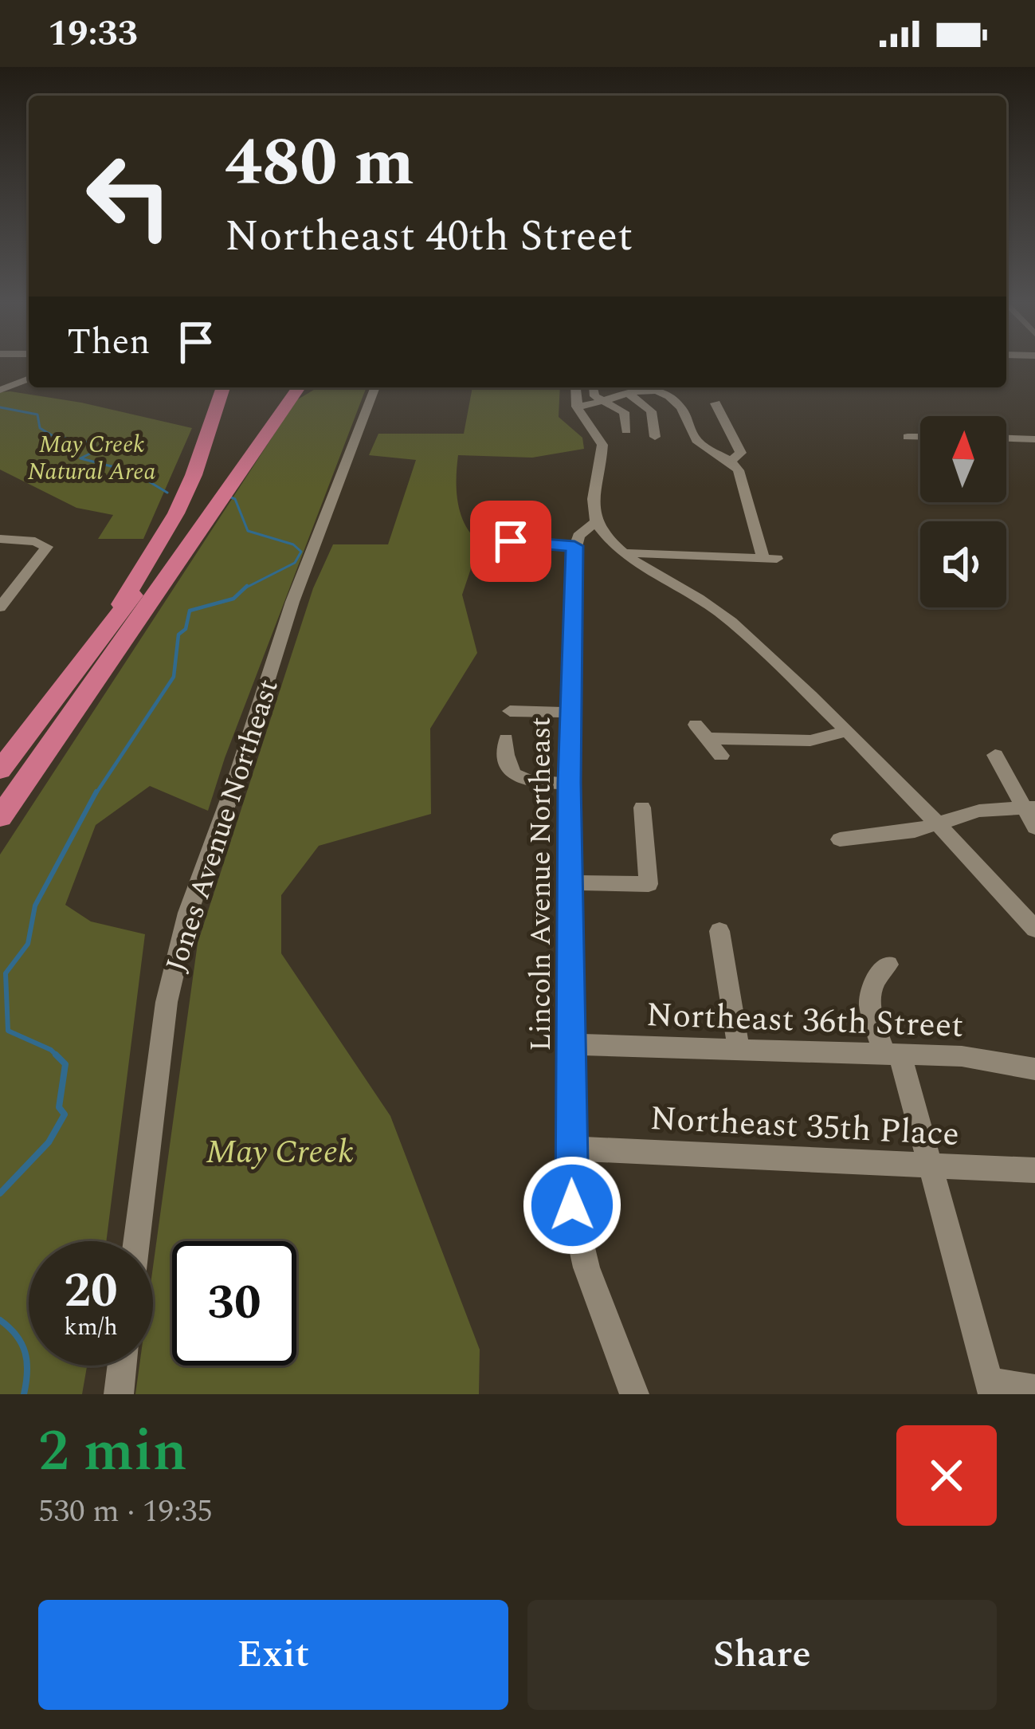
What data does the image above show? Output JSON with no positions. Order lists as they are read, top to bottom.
{
  "streets": {
    "street": [
      "Jones Avenue Northeast",
      "Lincoln Avenue Northeast",
      "Northeast 36th Street",
      "Northeast 35th Place"
    ]
  },
  "crossings": [
    ["Lincoln Avenue Northeast", "Northeast 36th Street"],
    ["Lincoln Avenue Northeast", "Northeast 35th Place"]
  ],
  "parks": ["May Creek Natural Area", "May Creek"],
  "north": "top",
  "page": {
    "status": "19:33",
    "turn": ["480 m", "Northeast 40th Street"],
    "then": "Then",
    "speed": "20 km/h",
    "limit": "30",
    "heading": ["2 min", "530 m · 19:35"],
    "buttons": ["Exit", "Share"]
  }
}
